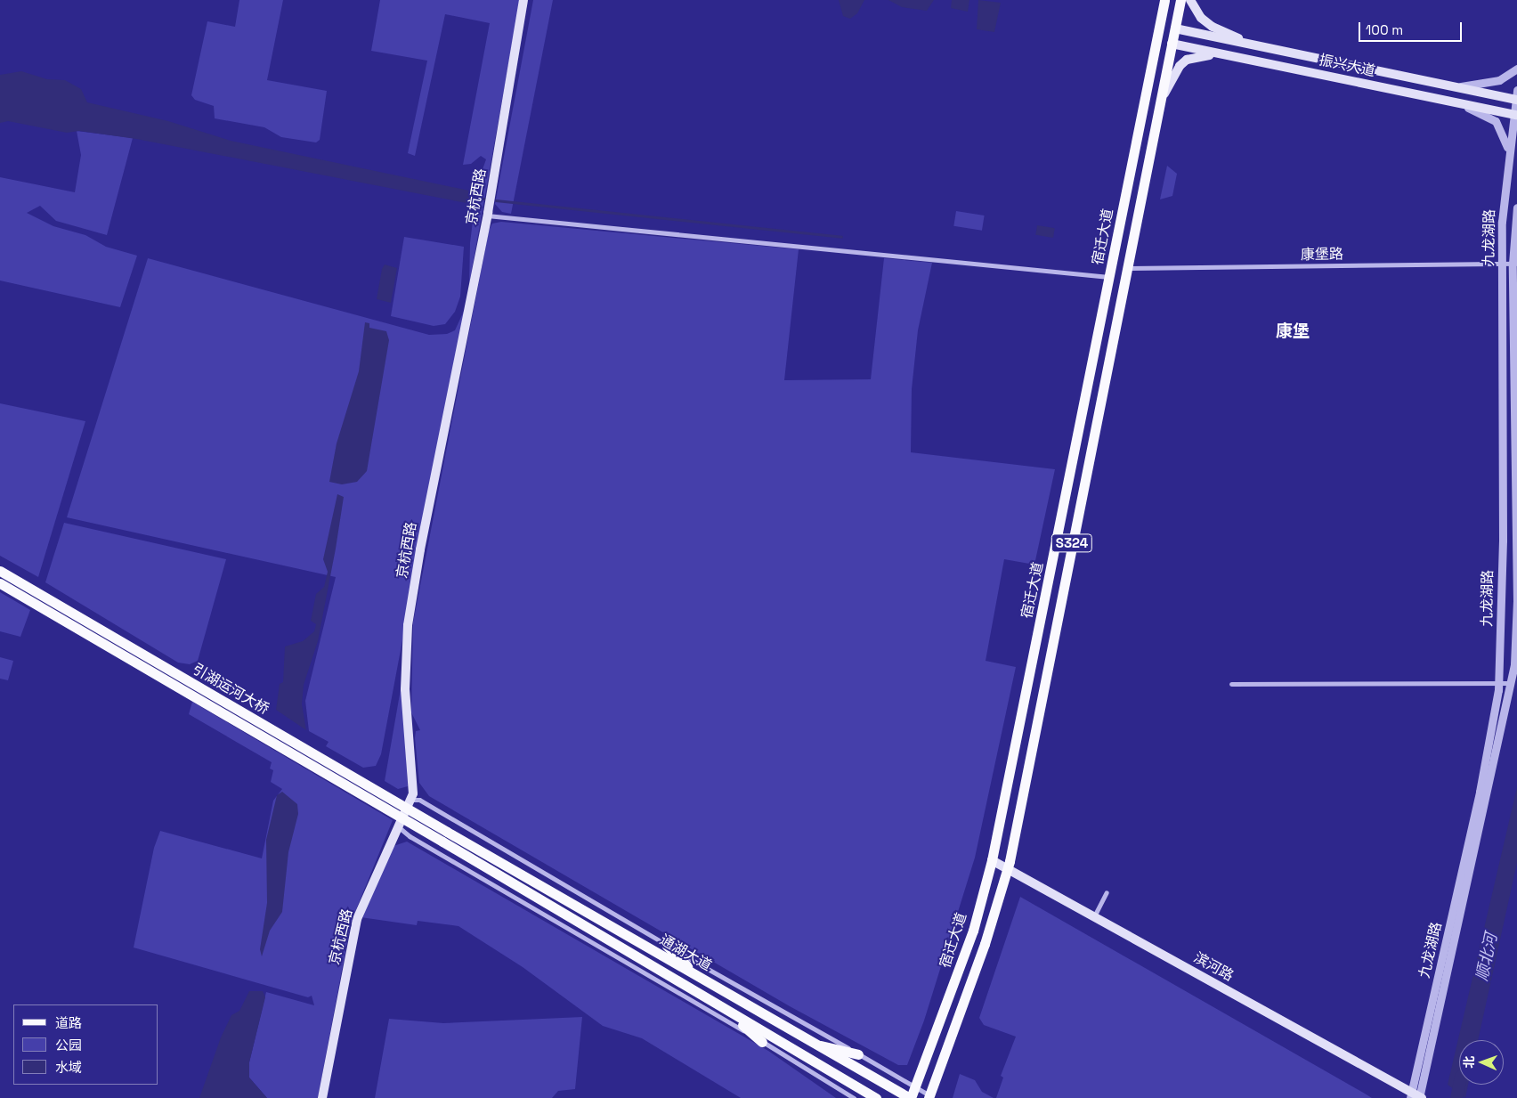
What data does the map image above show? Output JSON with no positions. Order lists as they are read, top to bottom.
{
  "streets": {
    "main road": [
      "振兴大道",
      "京杭西路",
      "宿迁大道",
      "S324",
      "引湖运河大桥",
      "通湖大道",
      "滨河路"
    ],
    "street": ["九龙湖路", "康堡路"]
  },
  "crossings": [
    ["振兴大道", "宿迁大道"],
    ["振兴大道", "九龙湖路"],
    ["宿迁大道", "康堡路"],
    ["宿迁大道", "通湖大道"],
    ["宿迁大道", "滨河路"],
    ["九龙湖路", "康堡路"],
    ["九龙湖路", "滨河路"],
    ["引湖运河大桥", "通湖大道"]
  ],
  "districts": ["康堡"],
  "water": ["顺北河"],
  "legend": ["道路", "公园", "水域"],
  "scale_bar": "100 m",
  "north": "left"
}
